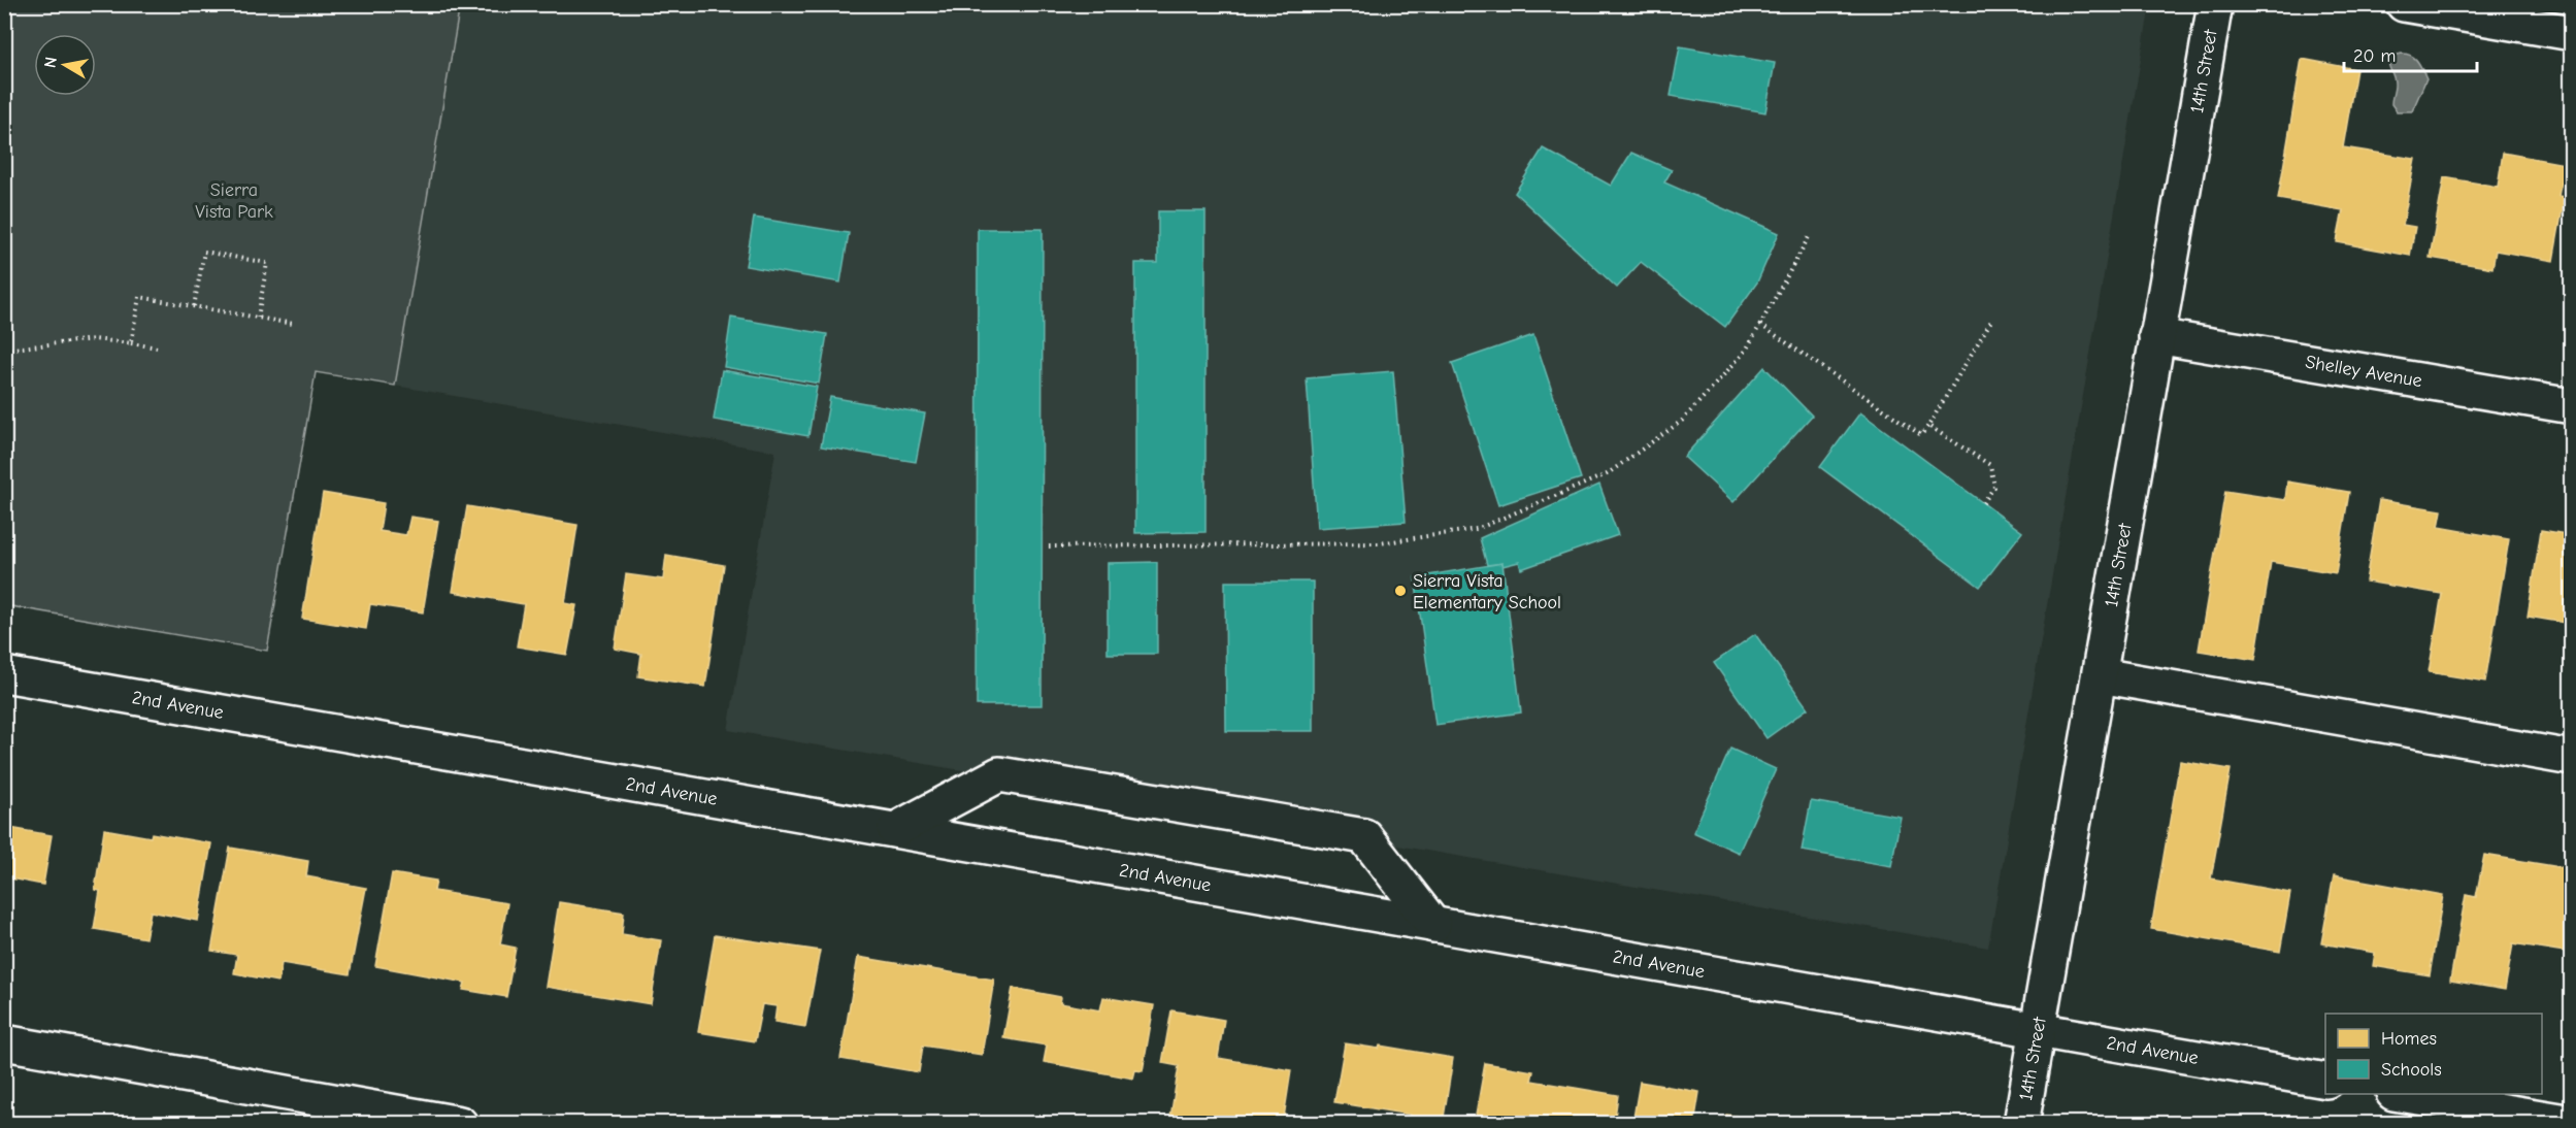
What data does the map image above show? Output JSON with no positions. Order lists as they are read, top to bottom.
{
  "streets": {
    "street": ["14th Street", "Shelley Avenue", "2nd Avenue"]
  },
  "crossings": [
    ["14th Street", "Shelley Avenue"],
    ["14th Street", "2nd Avenue"]
  ],
  "parks": ["Sierra Vista Park"],
  "places": ["Sierra Vista Elementary School"],
  "legend": ["Homes", "Schools"],
  "scale_bar": "20 m",
  "north": "left"
}
